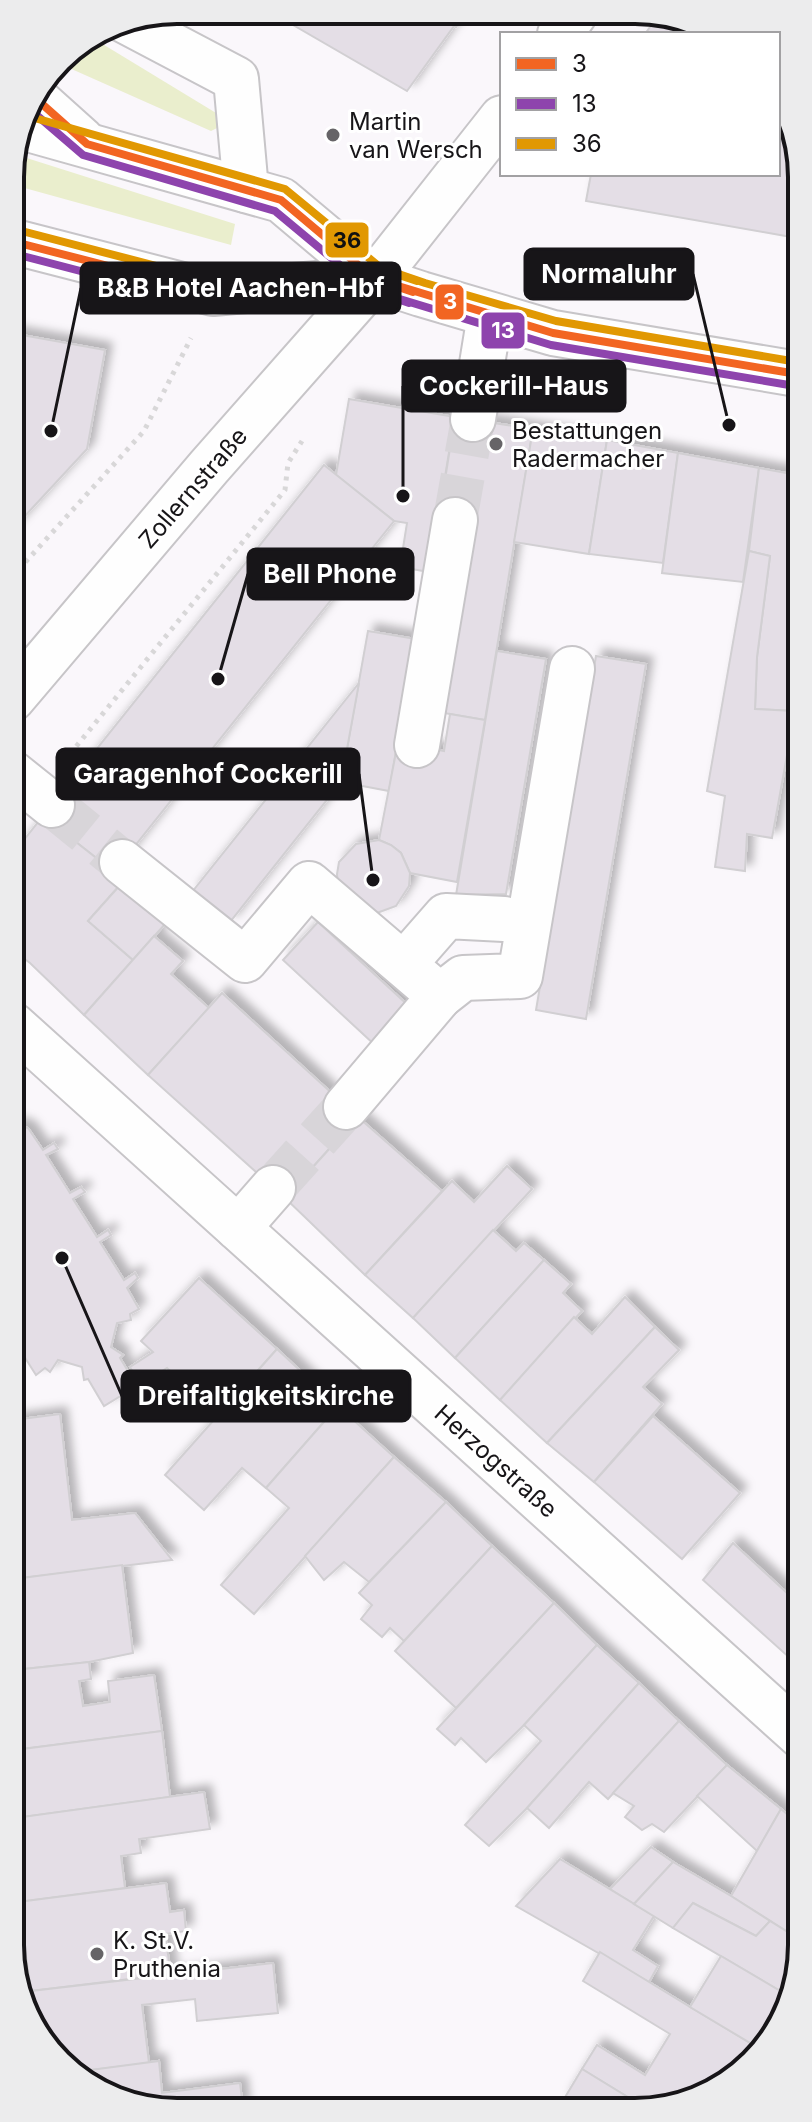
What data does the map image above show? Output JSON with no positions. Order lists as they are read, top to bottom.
{
  "streets": {
    "street": ["Zollernstraße", "Herzogstraße"]
  },
  "places": [
    "Martin van Wersch",
    "Normaluhr",
    "B&B Hotel Aachen-Hbf",
    "Bestattungen Radermacher",
    "Cockerill-Haus",
    "Bell Phone",
    "Garagenhof Cockerill",
    "Dreifaltigkeitskirche",
    "K. St.V. Pruthenia"
  ],
  "lines": ["transit line 3", "transit line 13", "transit line 36"],
  "legend": ["3", "13", "36"]
}
